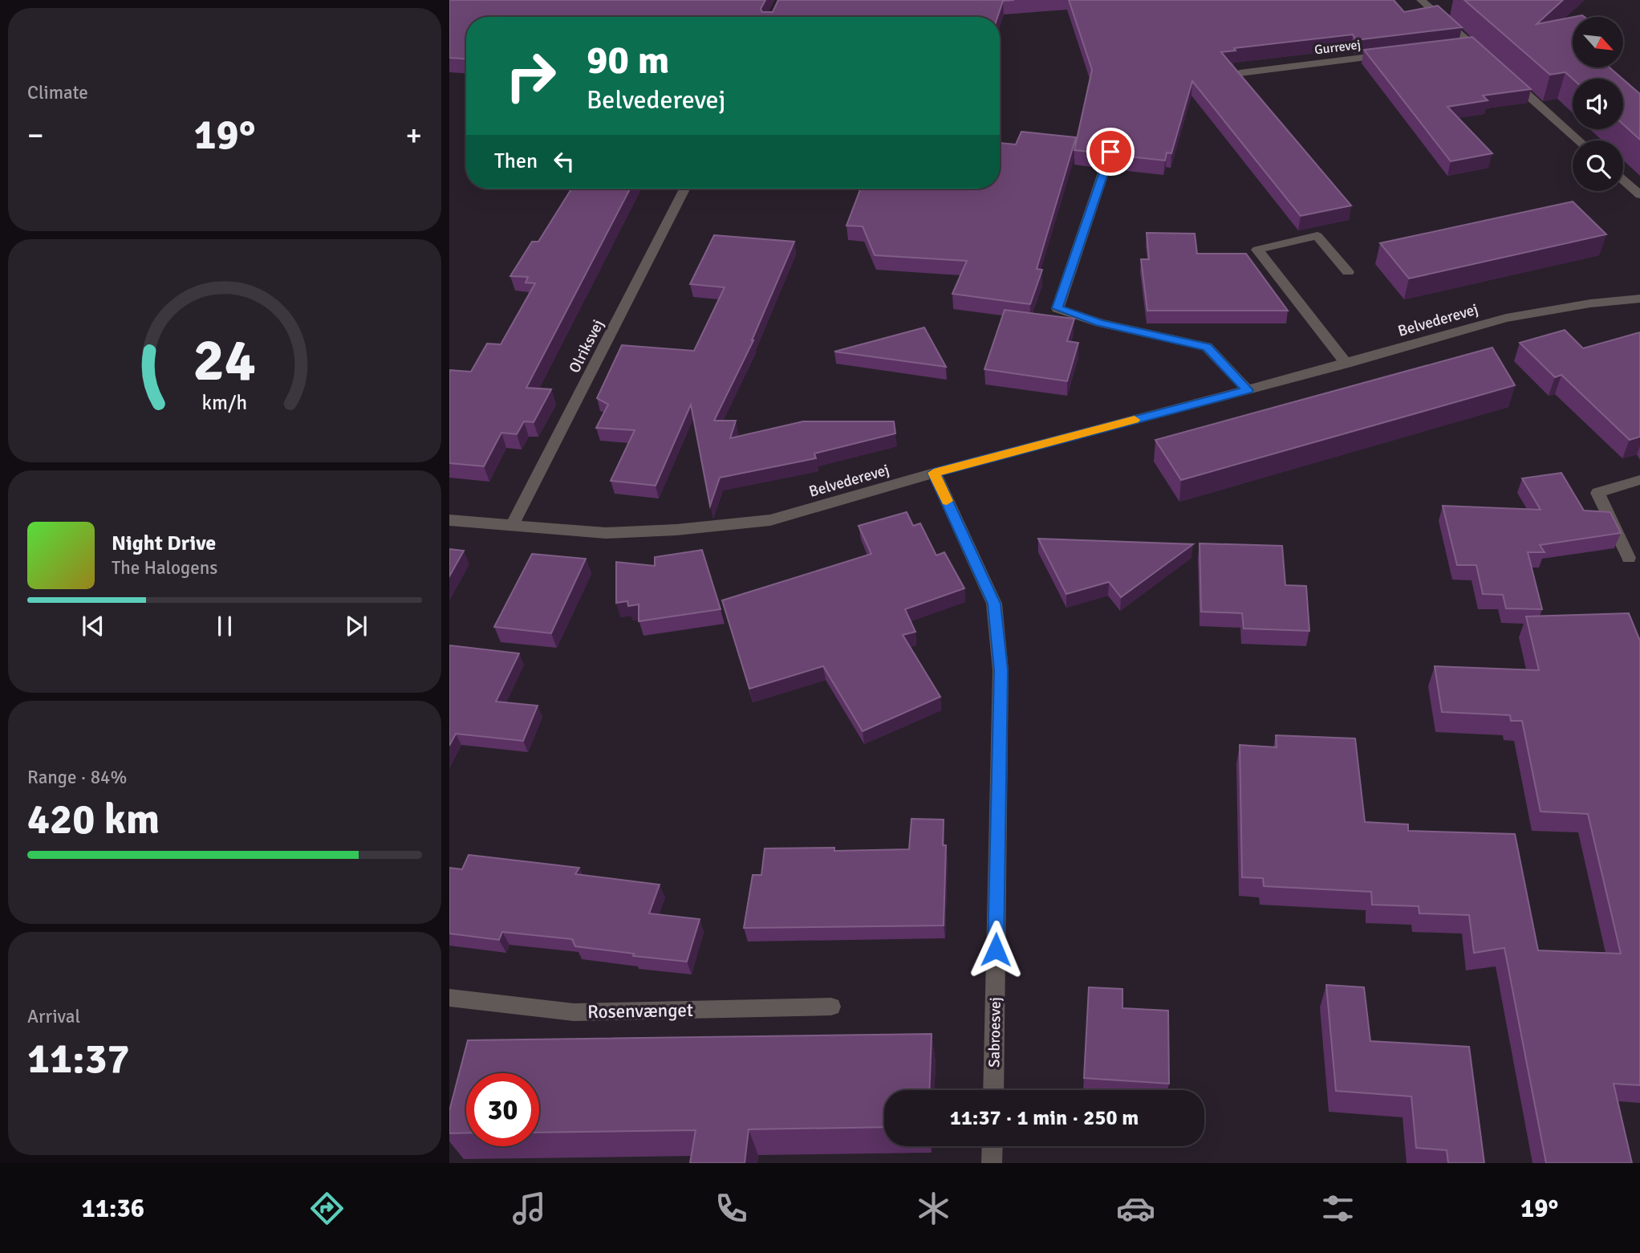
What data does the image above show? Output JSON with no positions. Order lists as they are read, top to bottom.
{
  "streets": {
    "street": [
      "Gurrevej",
      "Belvederevej",
      "Olriksvej",
      "Rosenvænget",
      "Sabroesvej"
    ]
  },
  "crossings": [
    ["Belvederevej", "Olriksvej"],
    ["Belvederevej", "Sabroesvej"]
  ],
  "north": "bottom right",
  "page": {
    "tile": [
      "Climate",
      ["Range · 84%", "420 km"],
      ["Arrival", "11:37"]
    ],
    "turn": ["90 m", "Belvederevej"],
    "heat": ["−", "19°", "+"],
    "then": "Then",
    "song": ["Night Drive", "The Halogens"],
    "limit": "30",
    "trip": "11:37 · 1 min · 250 m",
    "tabs": ["11:36", "19°"],
    "gauge": ["24", "km/h"]
  }
}
